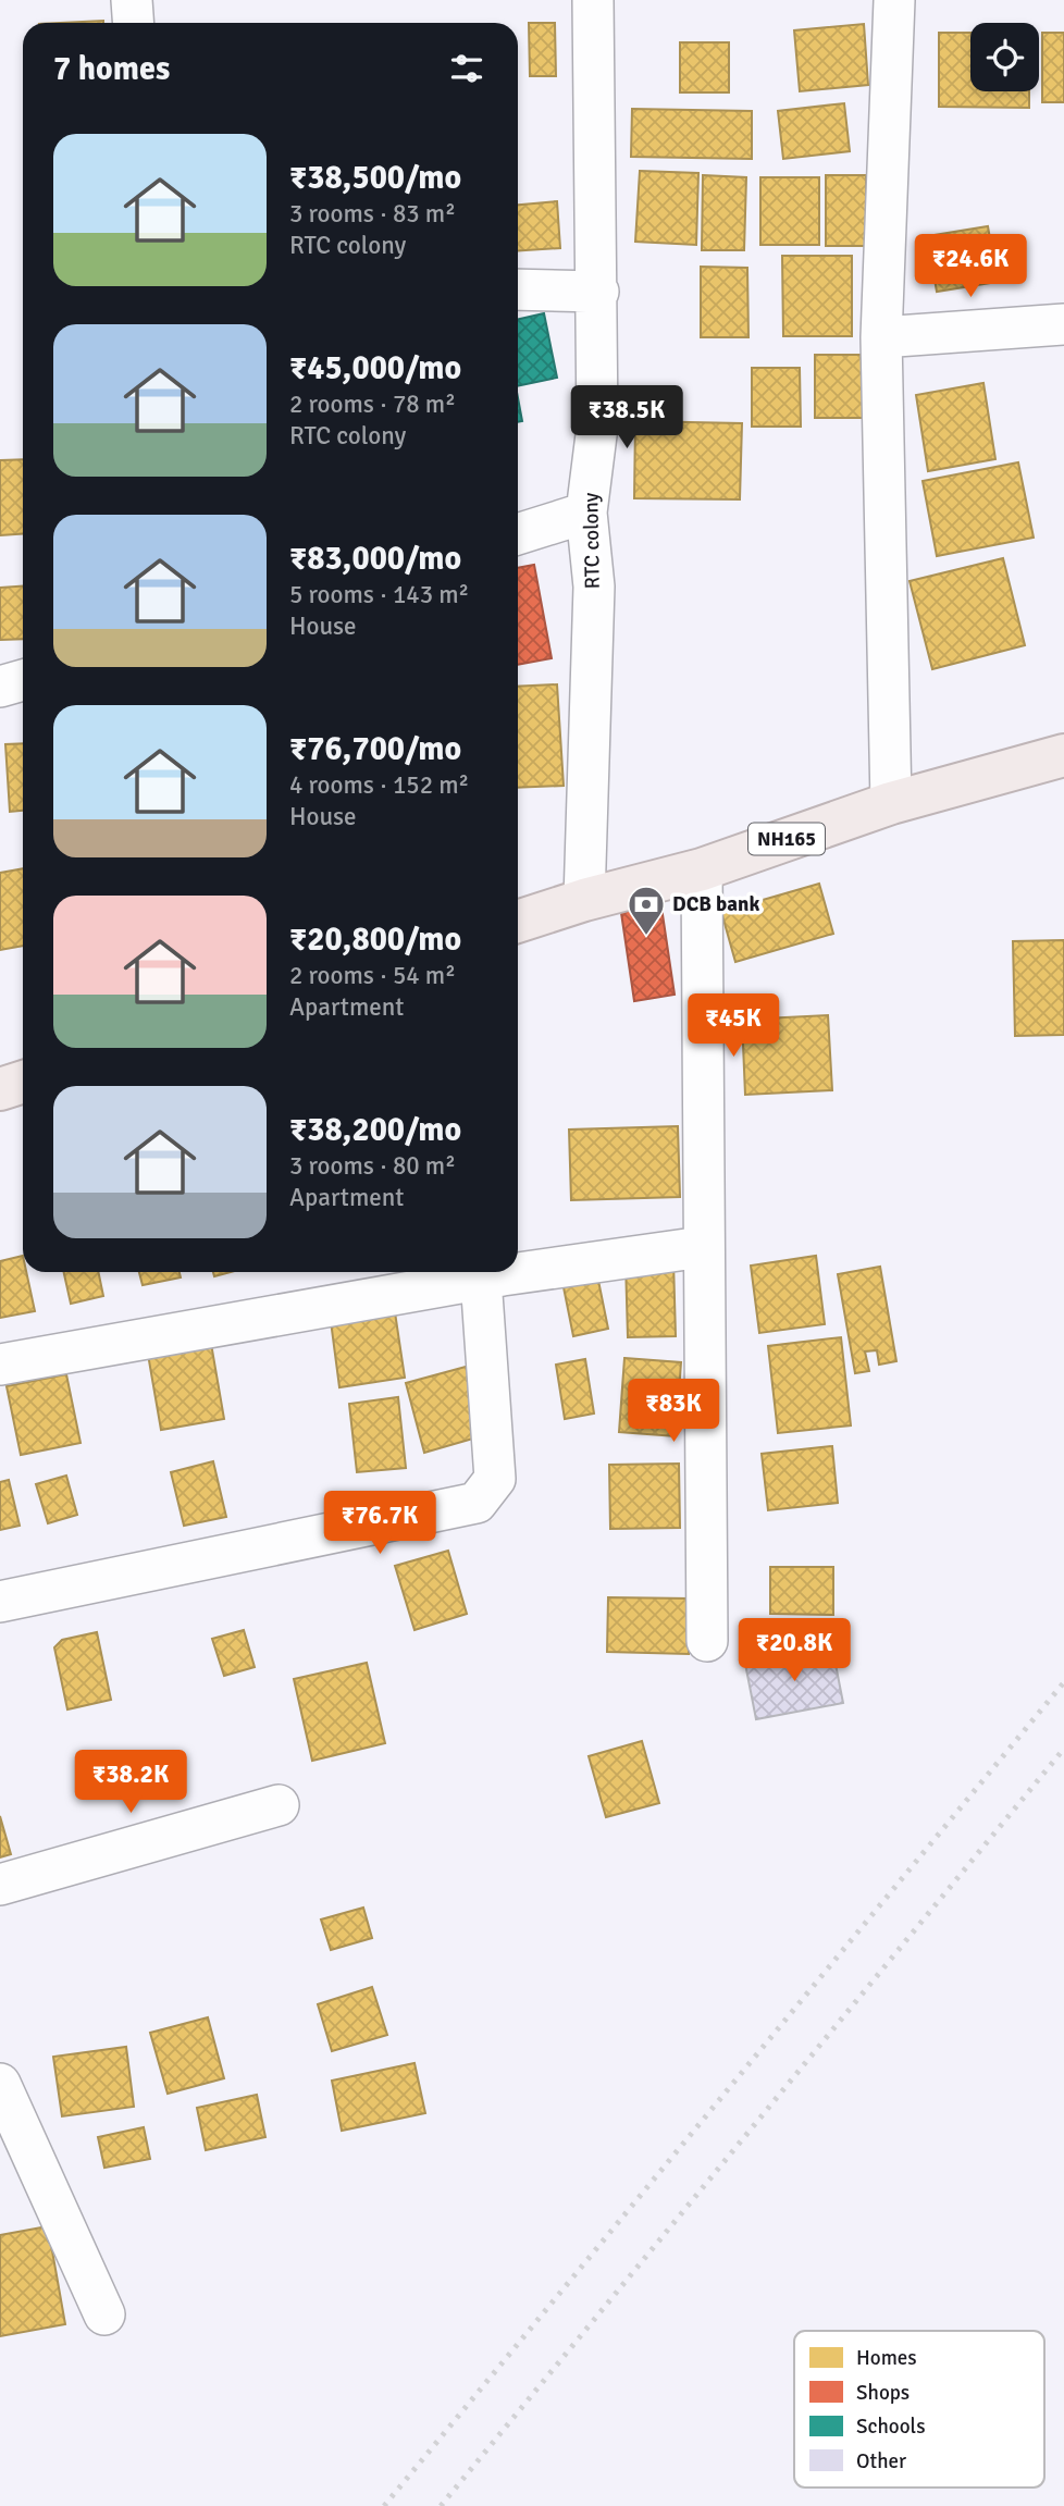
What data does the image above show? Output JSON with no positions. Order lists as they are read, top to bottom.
{
  "streets": {
    "highway": ["NH165"],
    "street": ["RTC colony"]
  },
  "crossings": [
    ["RTC colony", "NH165"]
  ],
  "places": {
    "bank": ["DCB bank"]
  },
  "legend": [
    "Homes",
    "Shops",
    "Schools",
    "Other"
  ],
  "page": {
    "heading": "7 homes",
    "list": [
      {
        "name": "₹38,500/mo",
        "note": "3 rooms · 83 m² · RTC colony"
      },
      {
        "name": "₹45,000/mo",
        "note": "2 rooms · 78 m² · RTC colony"
      },
      {
        "name": "₹83,000/mo",
        "note": "5 rooms · 143 m² · House"
      },
      {
        "name": "₹76,700/mo",
        "note": "4 rooms · 152 m² · House"
      },
      {
        "name": "₹20,800/mo",
        "note": "2 rooms · 54 m² · Apartment"
      },
      {
        "name": "₹38,200/mo",
        "note": "3 rooms · 80 m² · Apartment"
      }
    ],
    "price": [
      "₹24.6K",
      "₹38.5K",
      "₹45K",
      "₹83K",
      "₹76.7K",
      "₹20.8K",
      "₹38.2K"
    ]
  }
}
